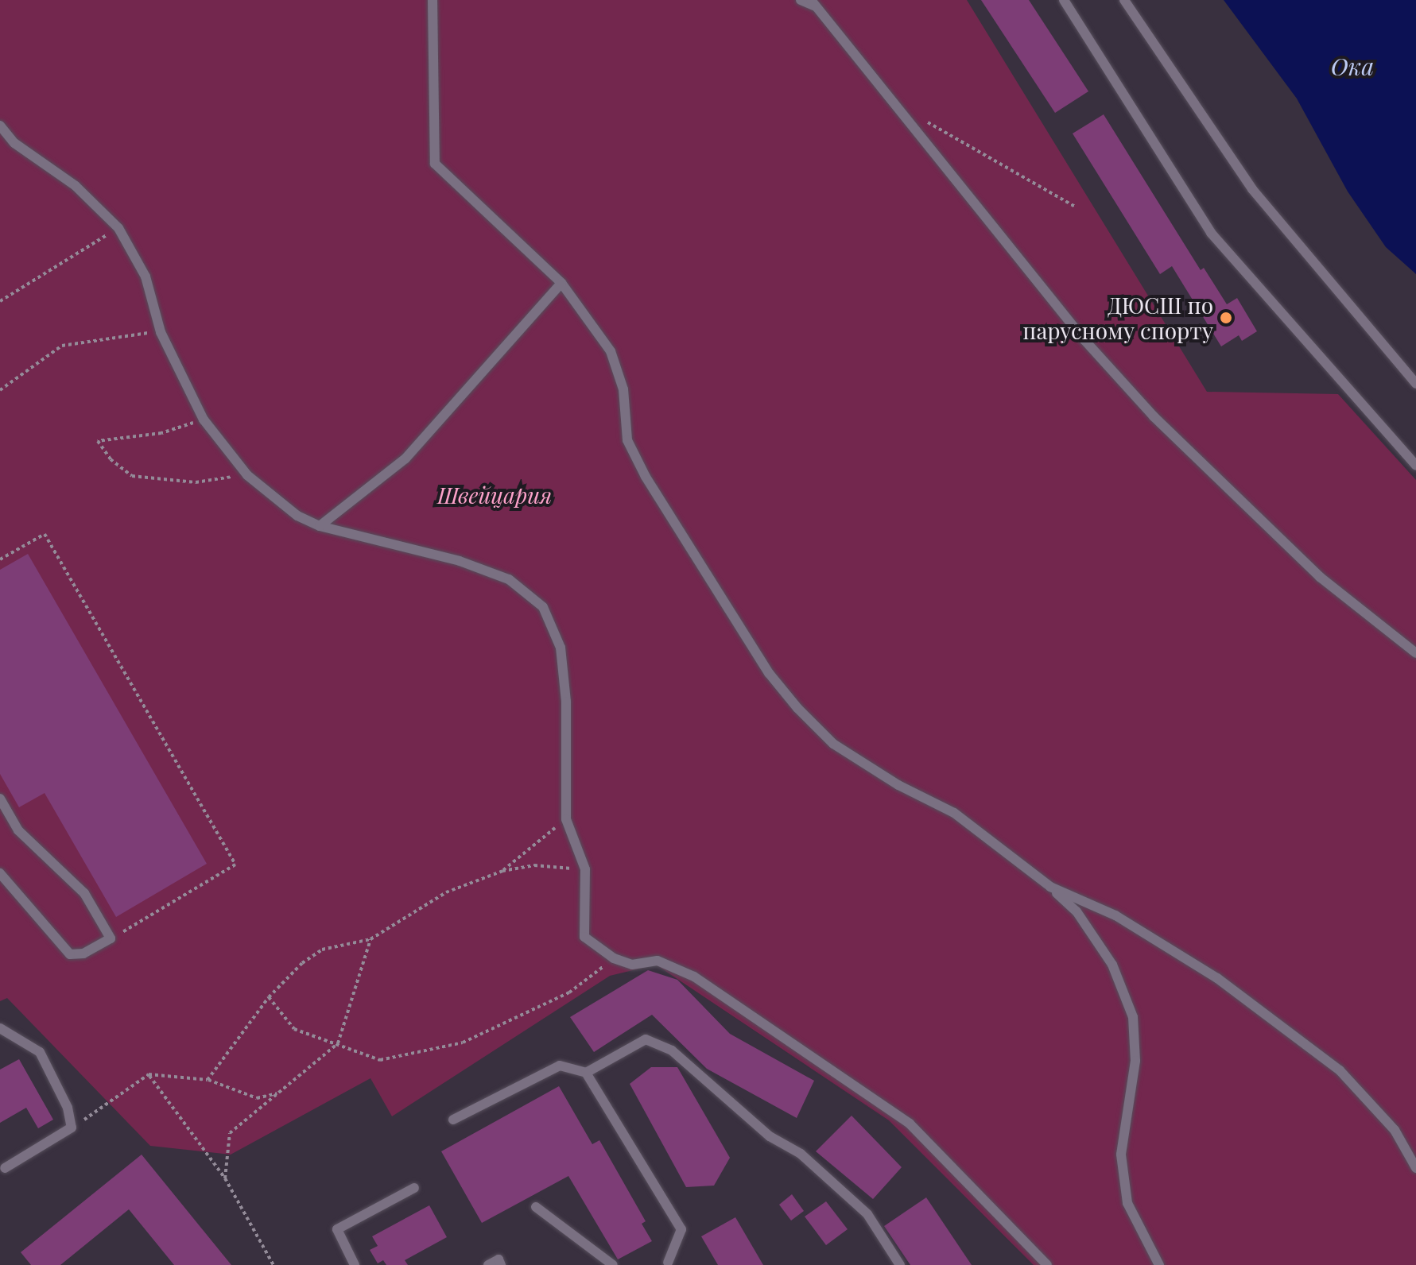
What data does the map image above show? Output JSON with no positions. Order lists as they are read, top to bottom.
{
  "water": ["Ока"],
  "parks": ["Швейцария"],
  "places": ["ДЮСШ по парусному спорту"]
}
